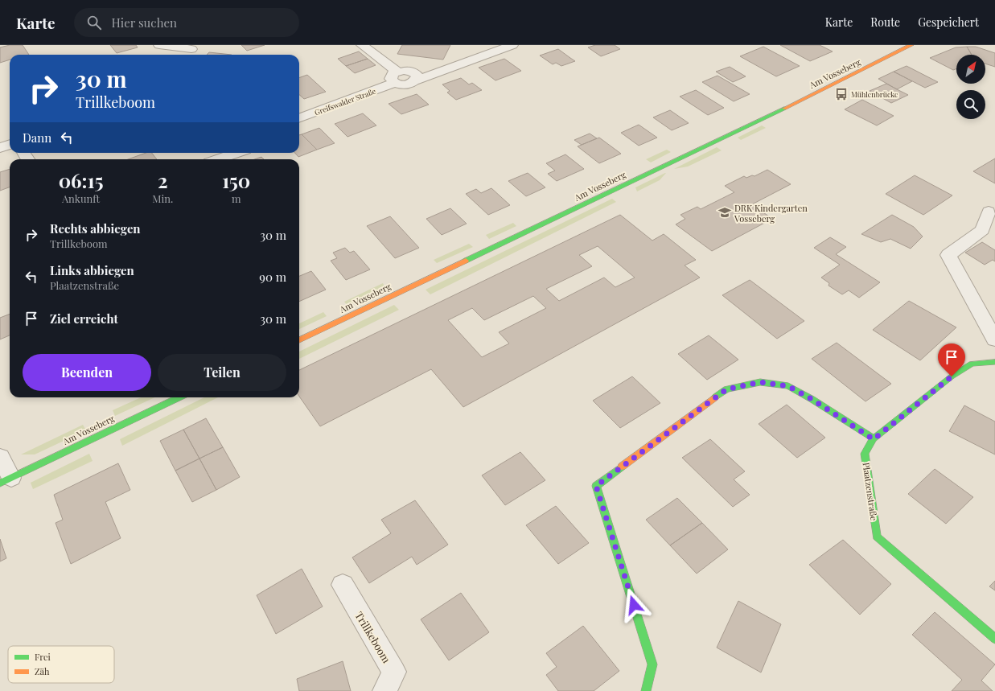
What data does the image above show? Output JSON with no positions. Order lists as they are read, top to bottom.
{
  "streets": {
    "street": [
      "Am Vosseberg",
      "Greifswalder Straße",
      "Plaatzenstraße",
      "Trillkeboom"
    ]
  },
  "places": {
    "bus stop": ["Mühlenbrücke"],
    "school or university": ["DRK Kindergarten Vosseberg"]
  },
  "legend": ["Frei", "Zäh"],
  "north": "top right",
  "page": {
    "header": "Karte",
    "search": "Hier suchen",
    "nav": ["Karte", "Route", "Gespeichert"],
    "turn": ["30 m", "Trillkeboom"],
    "then": "Dann",
    "eta": [
      "06:15",
      "Ankunft",
      "2",
      "Min.",
      "150",
      "m"
    ],
    "list": [
      {
        "name": "Rechts abbiegen",
        "note": "Trillkeboom",
        "value": "30 m"
      },
      {
        "name": "Links abbiegen",
        "note": "Plaatzenstraße",
        "value": "90 m"
      },
      {
        "name": "Ziel erreicht",
        "value": "30 m"
      }
    ],
    "buttons": ["Beenden", "Teilen"]
  }
}
